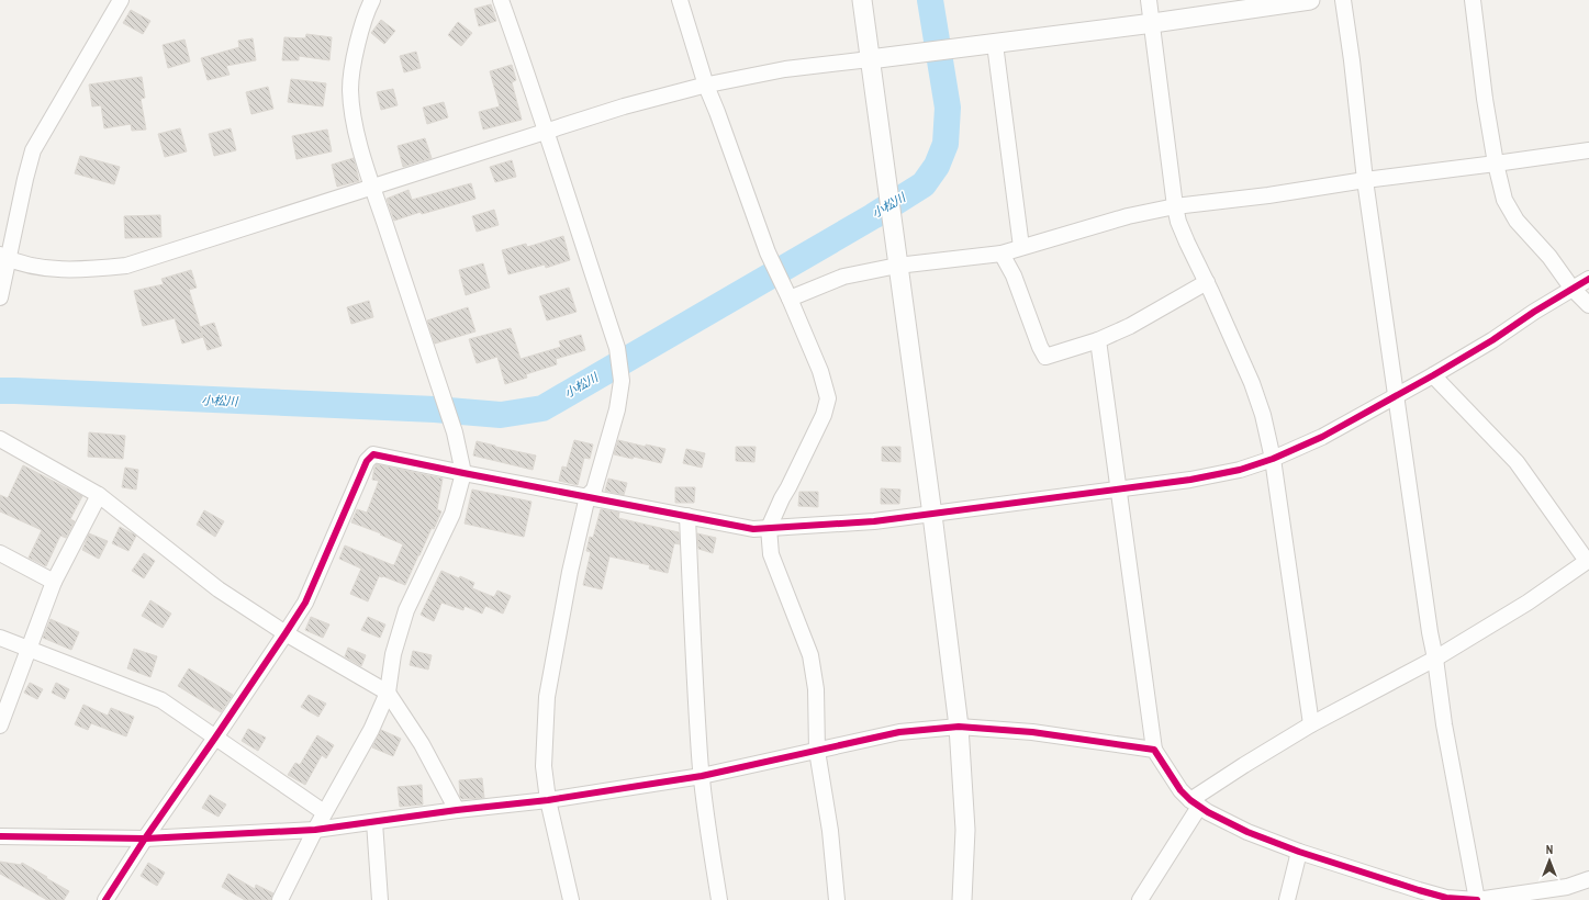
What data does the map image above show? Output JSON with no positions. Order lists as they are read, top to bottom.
{
  "water": ["小松川"],
  "north": "top"
}
